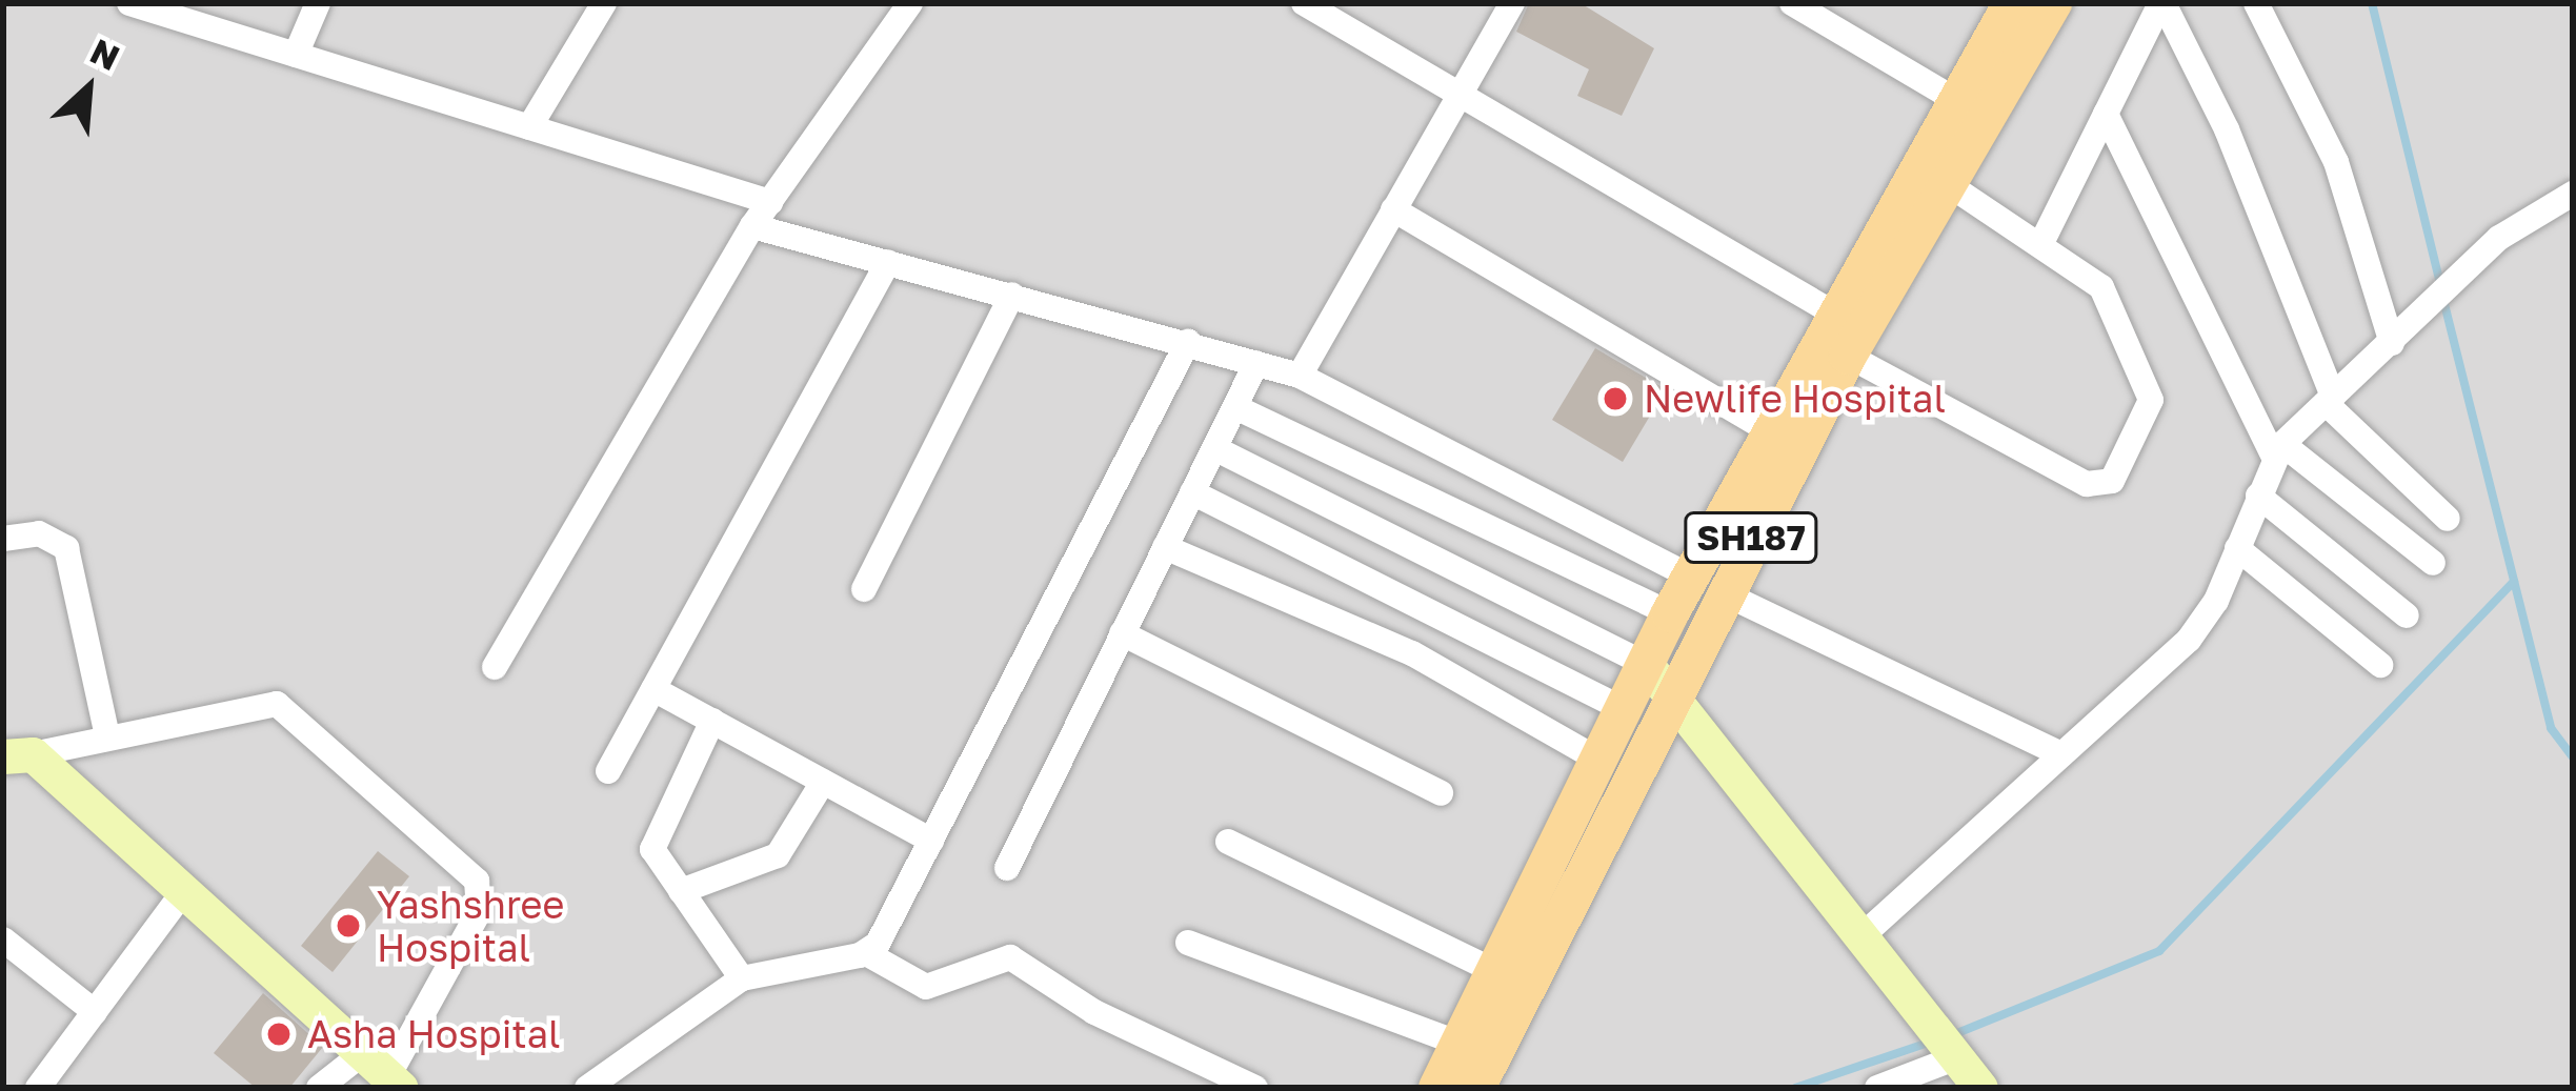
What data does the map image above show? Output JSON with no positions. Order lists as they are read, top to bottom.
{
  "streets": {
    "main road": ["SH187"]
  },
  "places": ["Newlife Hospital", "Yashshree Hospital", "Asha Hospital"],
  "north": "top right"
}
